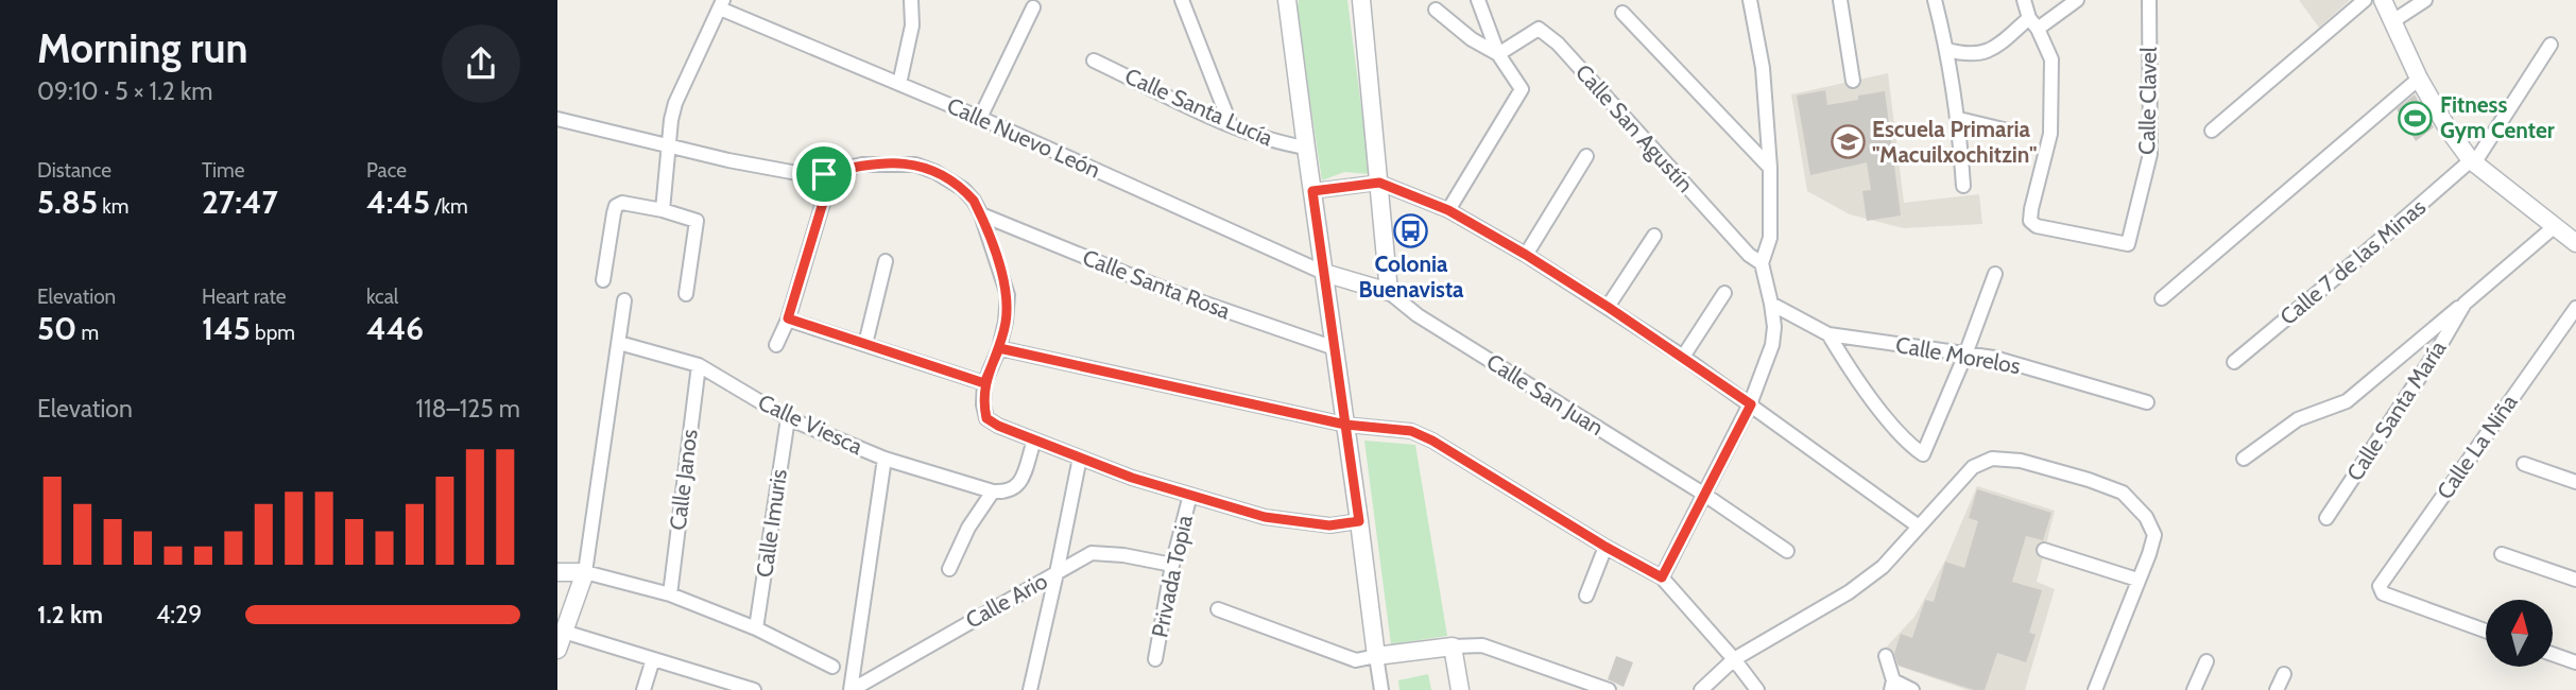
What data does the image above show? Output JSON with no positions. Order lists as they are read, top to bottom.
{
  "streets": {
    "street": [
      "Calle Clavel",
      "Calle Santa Lucía",
      "Calle San Agustín",
      "Calle Nuevo León",
      "Calle 7 de las Minas",
      "Calle Santa Rosa",
      "Calle Morelos",
      "Calle San Juan",
      "Calle Santa María",
      "Calle Viesca",
      "Calle La Niña",
      "Calle Janos",
      "Calle Imuris",
      "Privada Topia",
      "Calle Ario"
    ]
  },
  "crossings": [
    ["Calle Viesca", "Calle Janos"],
    ["Calle Viesca", "Calle Imuris"],
    ["Calle Viesca", "Calle Ario"],
    ["Privada Topia", "Calle Ario"]
  ],
  "places": {
    "sports": ["Fitness Gym Center"],
    "school or university": ["Escuela Primaria \"Macuilxochitzin\""],
    "bus stop": ["Colonia Buenavista"]
  },
  "north": "top",
  "page": {
    "heading": ["Morning run", "09:10 · 5 × 1.2 km"],
    "stats": [
      ["Distance", "5.85 km"],
      ["Time", "27:47"],
      ["Pace", "4:45 /km"],
      ["Elevation", "50 m"],
      ["Heart rate", "145 bpm"],
      ["kcal", "446"]
    ],
    "chart": ["Elevation", "118–125 m"],
    "list": [
      {
        "name": "1.2 km",
        "note": "4:29"
      }
    ]
  }
}
